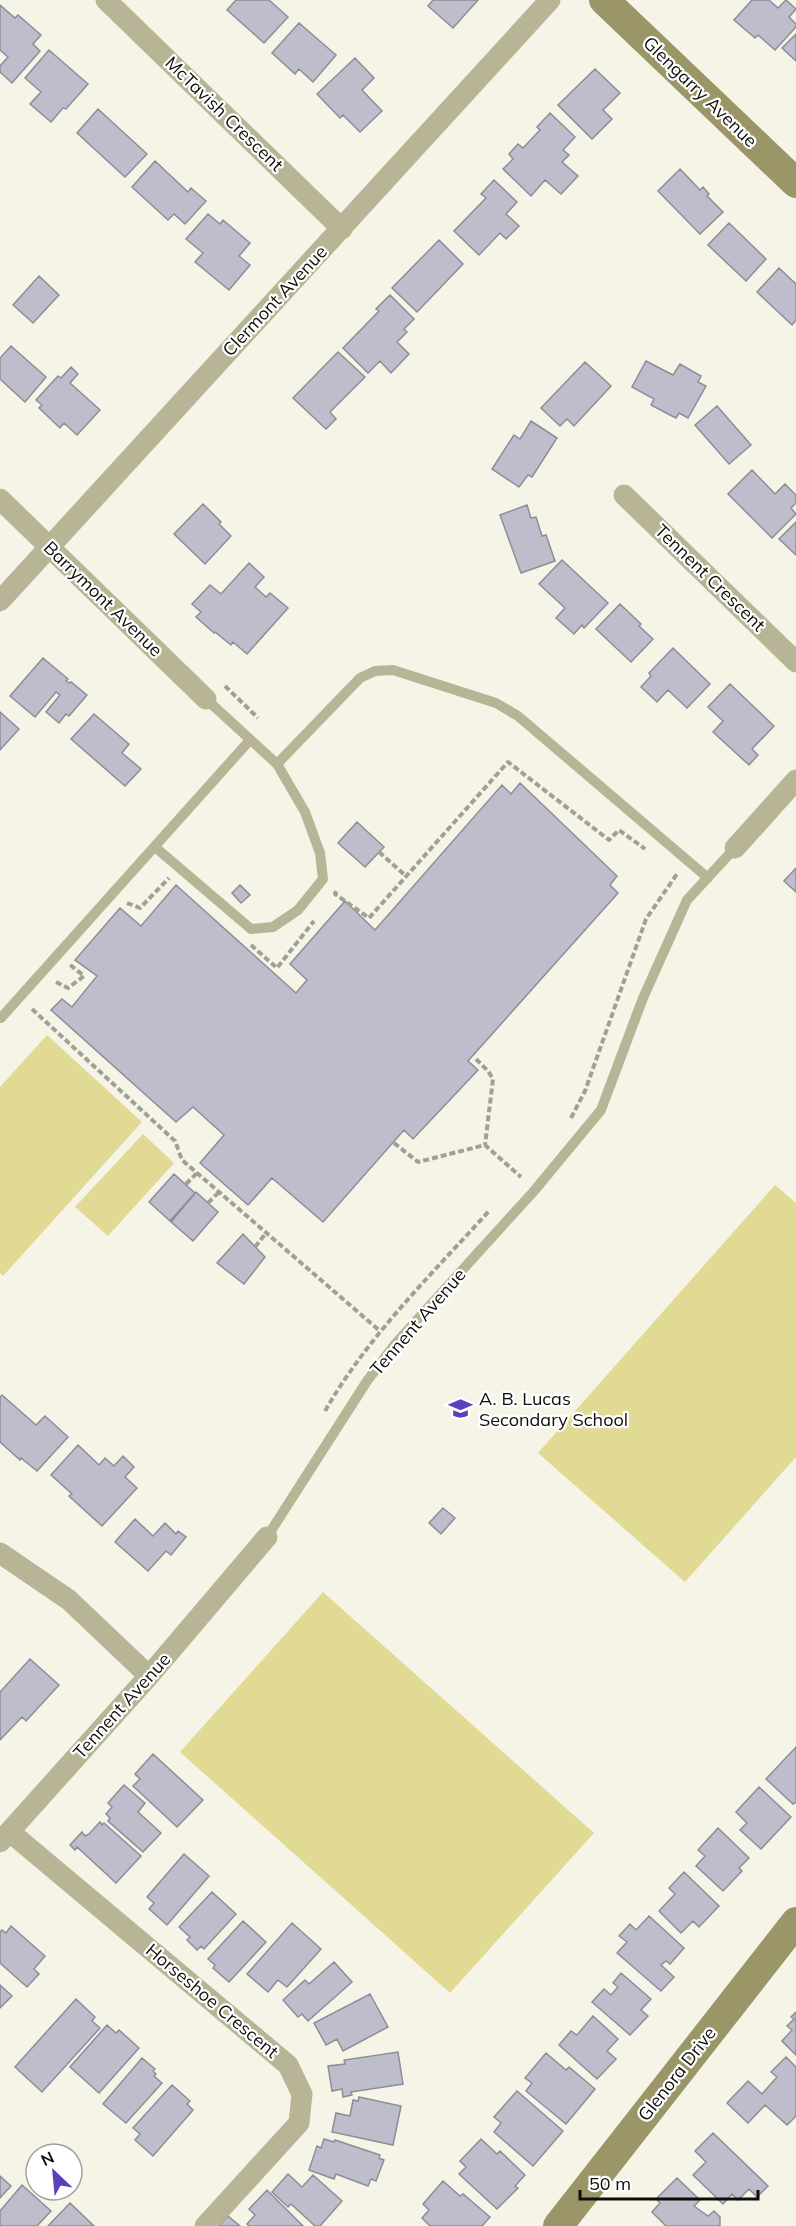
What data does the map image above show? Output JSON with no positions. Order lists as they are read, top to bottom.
{
  "streets": {
    "street": [
      "Glengarry Avenue",
      "McTavish Crescent",
      "Clermont Avenue",
      "Tennent Crescent",
      "Barrymont Avenue",
      "Tennent Avenue",
      "Horseshoe Crescent",
      "Glenora Drive"
    ]
  },
  "crossings": [
    ["McTavish Crescent", "Clermont Avenue"],
    ["Clermont Avenue", "Barrymont Avenue"],
    ["Tennent Avenue", "Horseshoe Crescent"]
  ],
  "places": {
    "school or university": ["A. B. Lucas Secondary School"]
  },
  "scale_bar": "50 m",
  "north": "top left"
}
